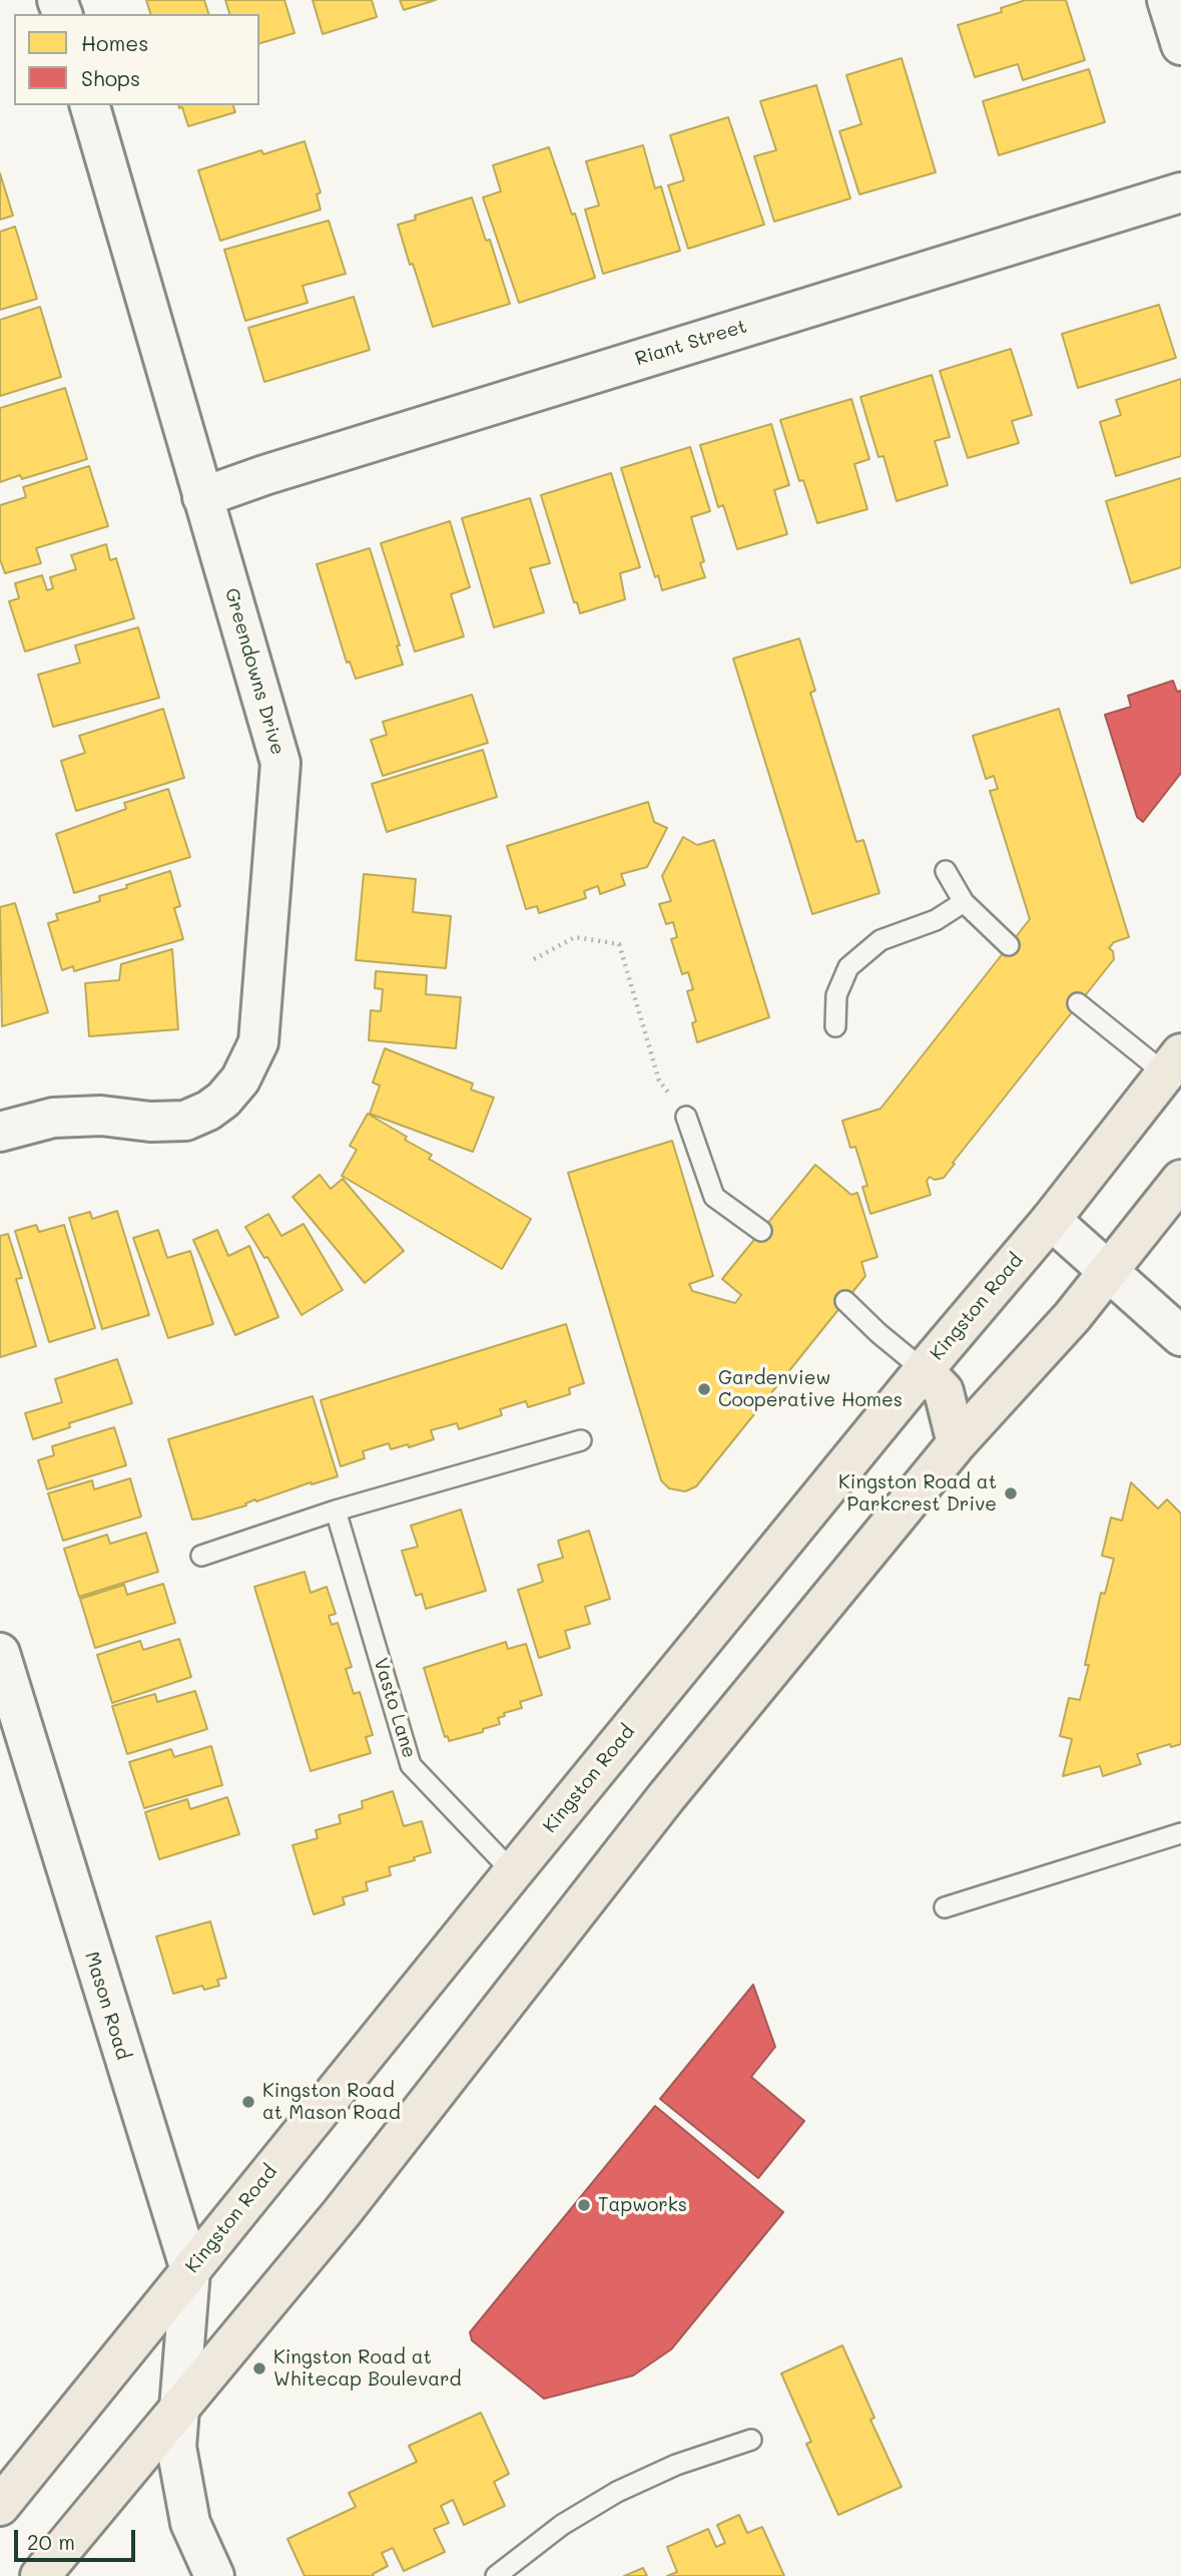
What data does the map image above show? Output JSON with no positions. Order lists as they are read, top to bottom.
{
  "streets": {
    "main road": ["Kingston Road"],
    "street": ["Riant Street", "Greendowns Drive", "Mason Road"],
    "lane": ["Vasto Lane"]
  },
  "crossings": [
    ["Riant Street", "Greendowns Drive"],
    ["Kingston Road", "Vasto Lane"],
    ["Kingston Road", "Mason Road"]
  ],
  "places": [
    "Gardenview Cooperative Homes",
    "Kingston Road at Parkcrest Drive",
    "Kingston Road at Mason Road",
    "Tapworks",
    "Kingston Road at Whitecap Boulevard"
  ],
  "legend": ["Homes", "Shops"],
  "scale_bar": "20 m"
}
